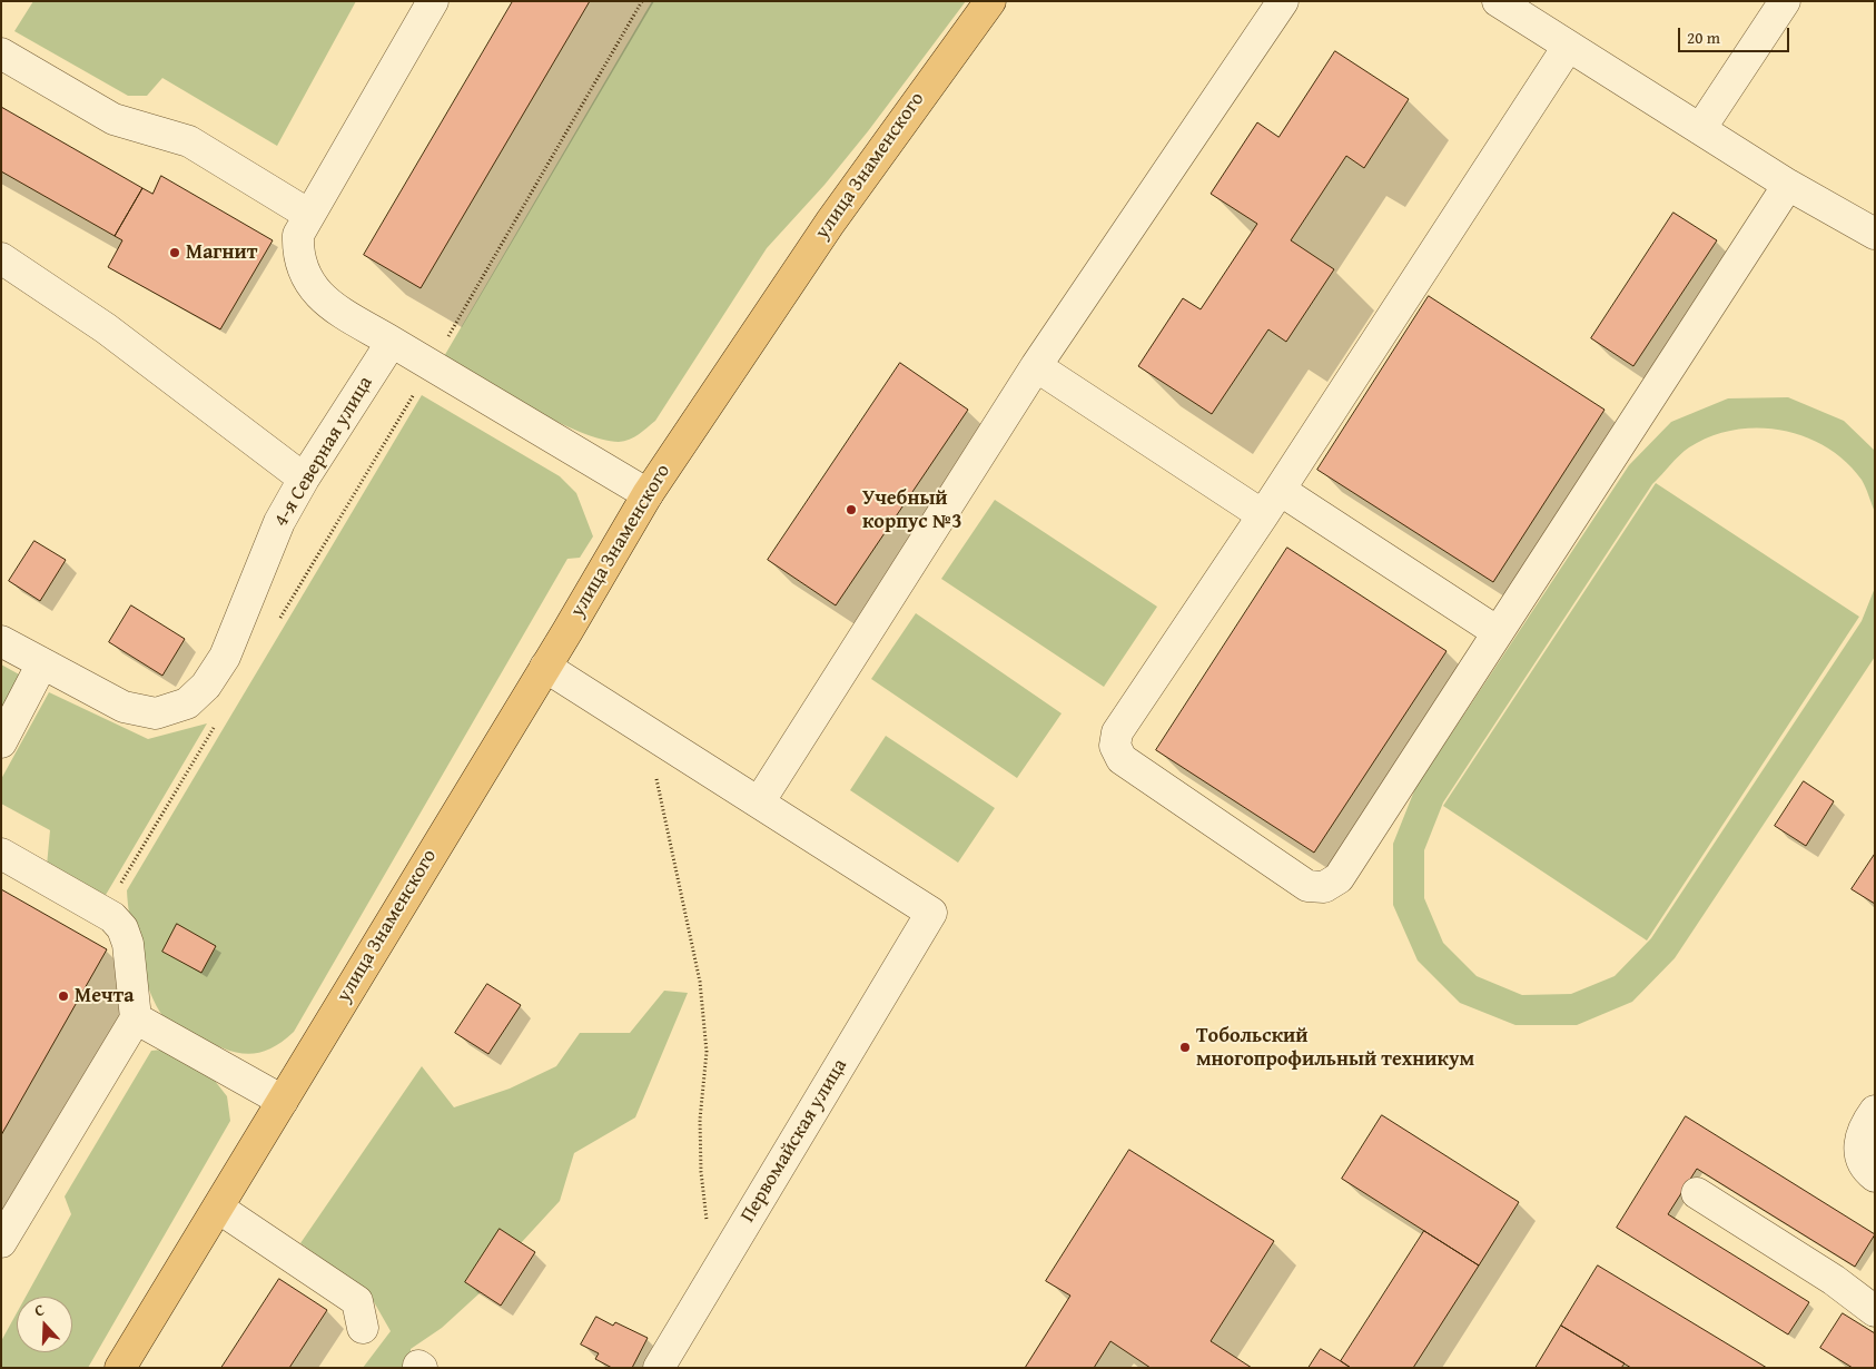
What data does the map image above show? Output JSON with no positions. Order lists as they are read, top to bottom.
{
  "streets": {
    "main road": ["улица Знаменского"],
    "street": ["4-я Северная улица", "Первомайская улица"]
  },
  "places": [
    "Магнит",
    "Учебный корпус №3",
    "Мечта",
    "Тобольский многопрофильный техникум"
  ],
  "scale_bar": "20 m",
  "north": "top"
}
